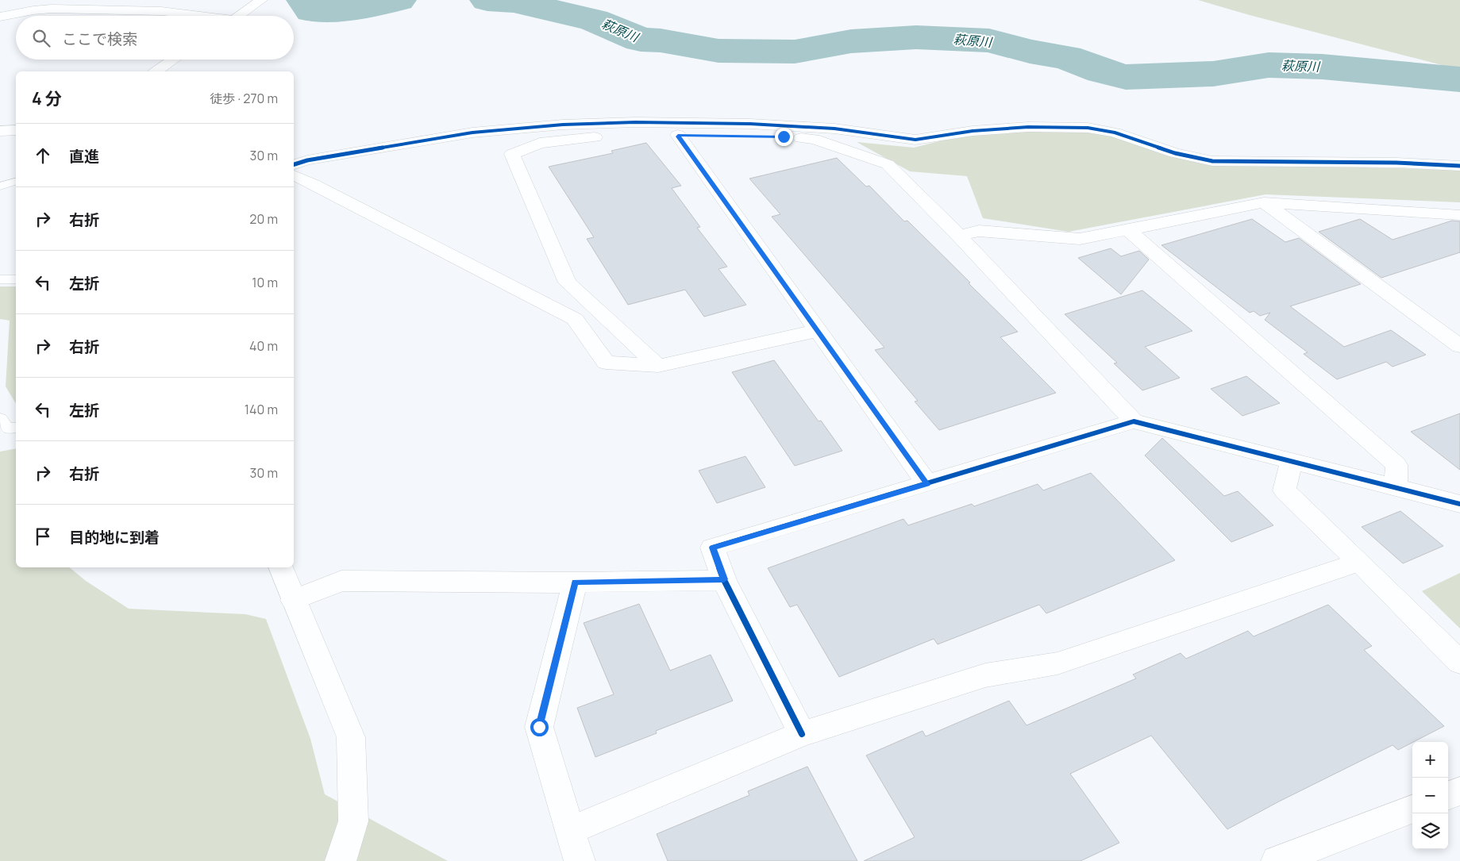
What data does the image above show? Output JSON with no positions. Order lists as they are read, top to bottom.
{
  "water": ["萩原川"],
  "page": {
    "search": "ここで検索",
    "heading": ["4 分", "徒歩 · 270 m"],
    "list": [
      ["直進", "30 m"],
      ["右折", "20 m"],
      ["左折", "10 m"],
      ["右折", "40 m"],
      ["左折", "140 m"],
      ["右折", "30 m"],
      "目的地に到着"
    ],
    "map_buttons": ["+", "−"]
  }
}
